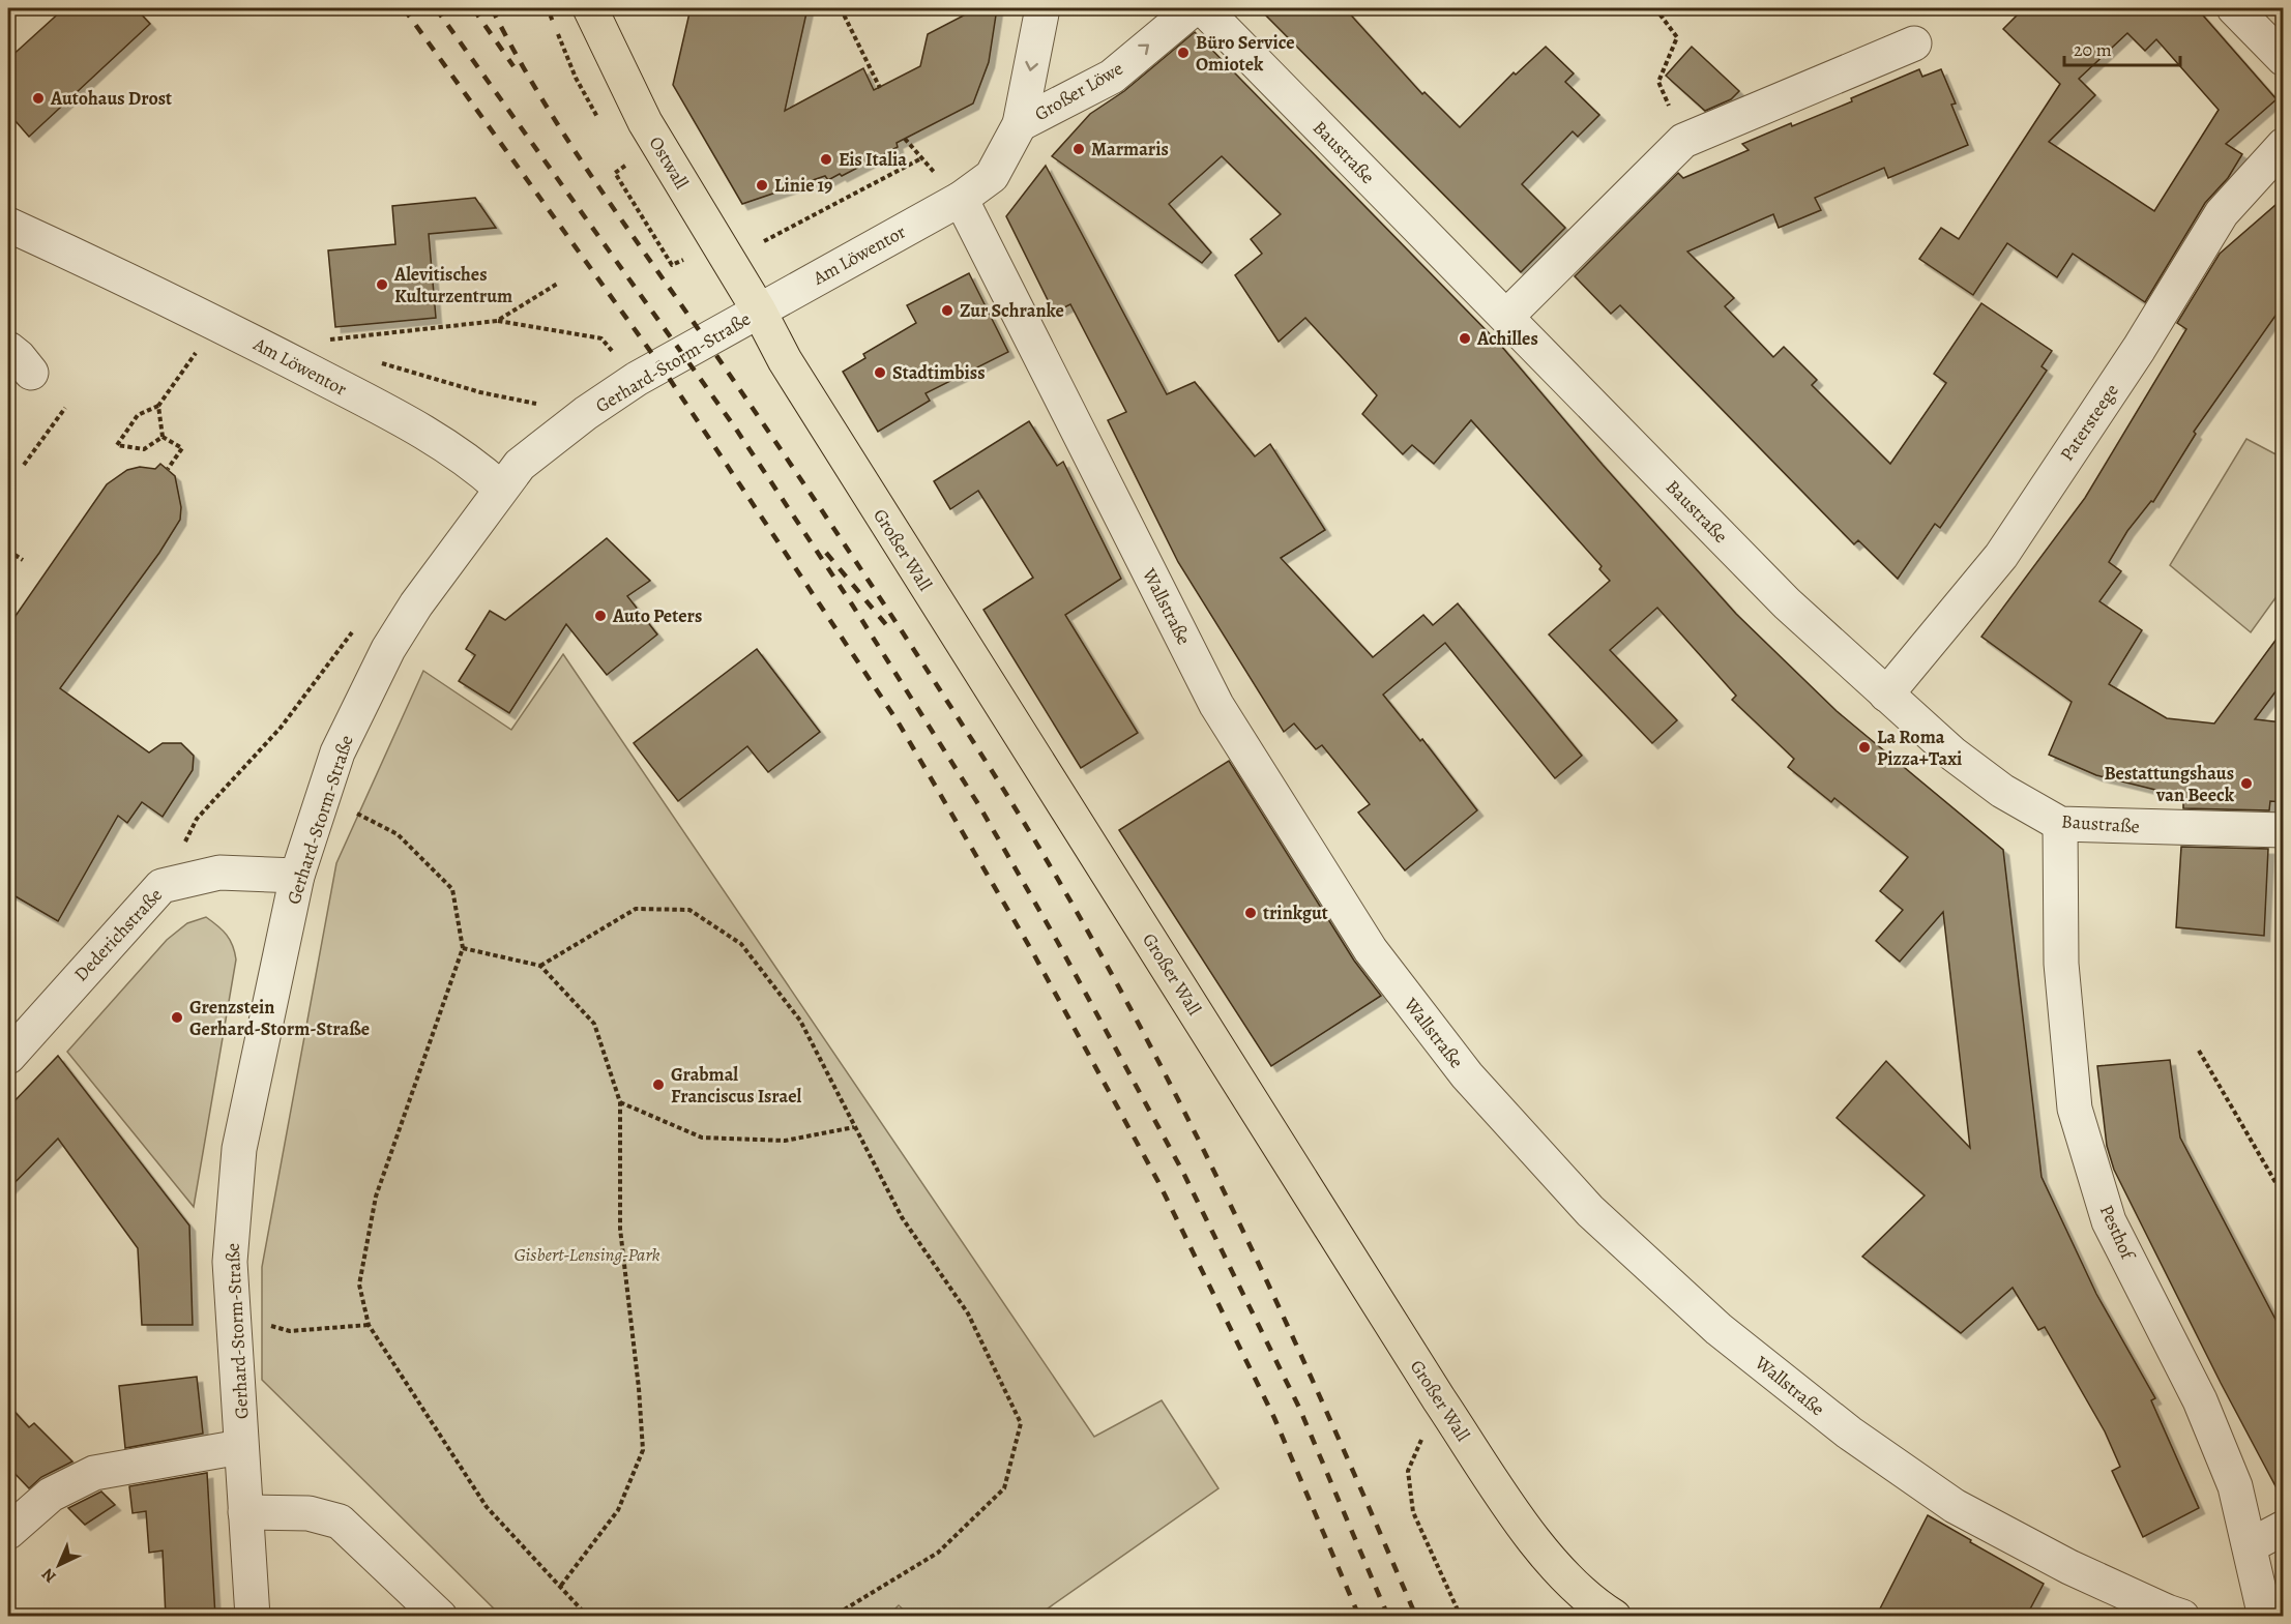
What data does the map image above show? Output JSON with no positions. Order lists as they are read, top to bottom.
{
  "streets": {
    "main road": ["Ostwall", "Großer Wall"],
    "street": [
      "Großer Löwe",
      "Baustraße",
      "Am Löwentor",
      "Gerhard-Storm-Straße",
      "Patersteege",
      "Wallstraße",
      "Dederichstraße",
      "Pesthof"
    ]
  },
  "crossings": [
    ["Großer Löwe", "Am Löwentor"],
    ["Großer Löwe", "Wallstraße"],
    ["Baustraße", "Patersteege"],
    ["Baustraße", "Pesthof"],
    ["Ostwall", "Am Löwentor"],
    ["Ostwall", "Gerhard-Storm-Straße"],
    ["Ostwall", "Großer Wall"],
    ["Am Löwentor", "Gerhard-Storm-Straße"],
    ["Am Löwentor", "Großer Wall"],
    ["Am Löwentor", "Wallstraße"],
    ["Gerhard-Storm-Straße", "Großer Wall"],
    ["Gerhard-Storm-Straße", "Dederichstraße"]
  ],
  "parks": ["Gisbert-Lensing-Park"],
  "places": [
    "Büro Service Omiotek",
    "Autohaus Drost",
    "Marmaris",
    "Eis Italia",
    "Linie 19",
    "Alevitisches Kulturzentrum",
    "Zur Schranke",
    "Achilles",
    "Stadtimbiss",
    "Auto Peters",
    "La Roma Pizza+Taxi",
    "Bestattungshaus van Beeck",
    "trinkgut",
    "Grenzstein Gerhard-Storm-Straße",
    "Grabmal Franciscus Israel"
  ],
  "scale_bar": "20 m",
  "north": "bottom left"
}
